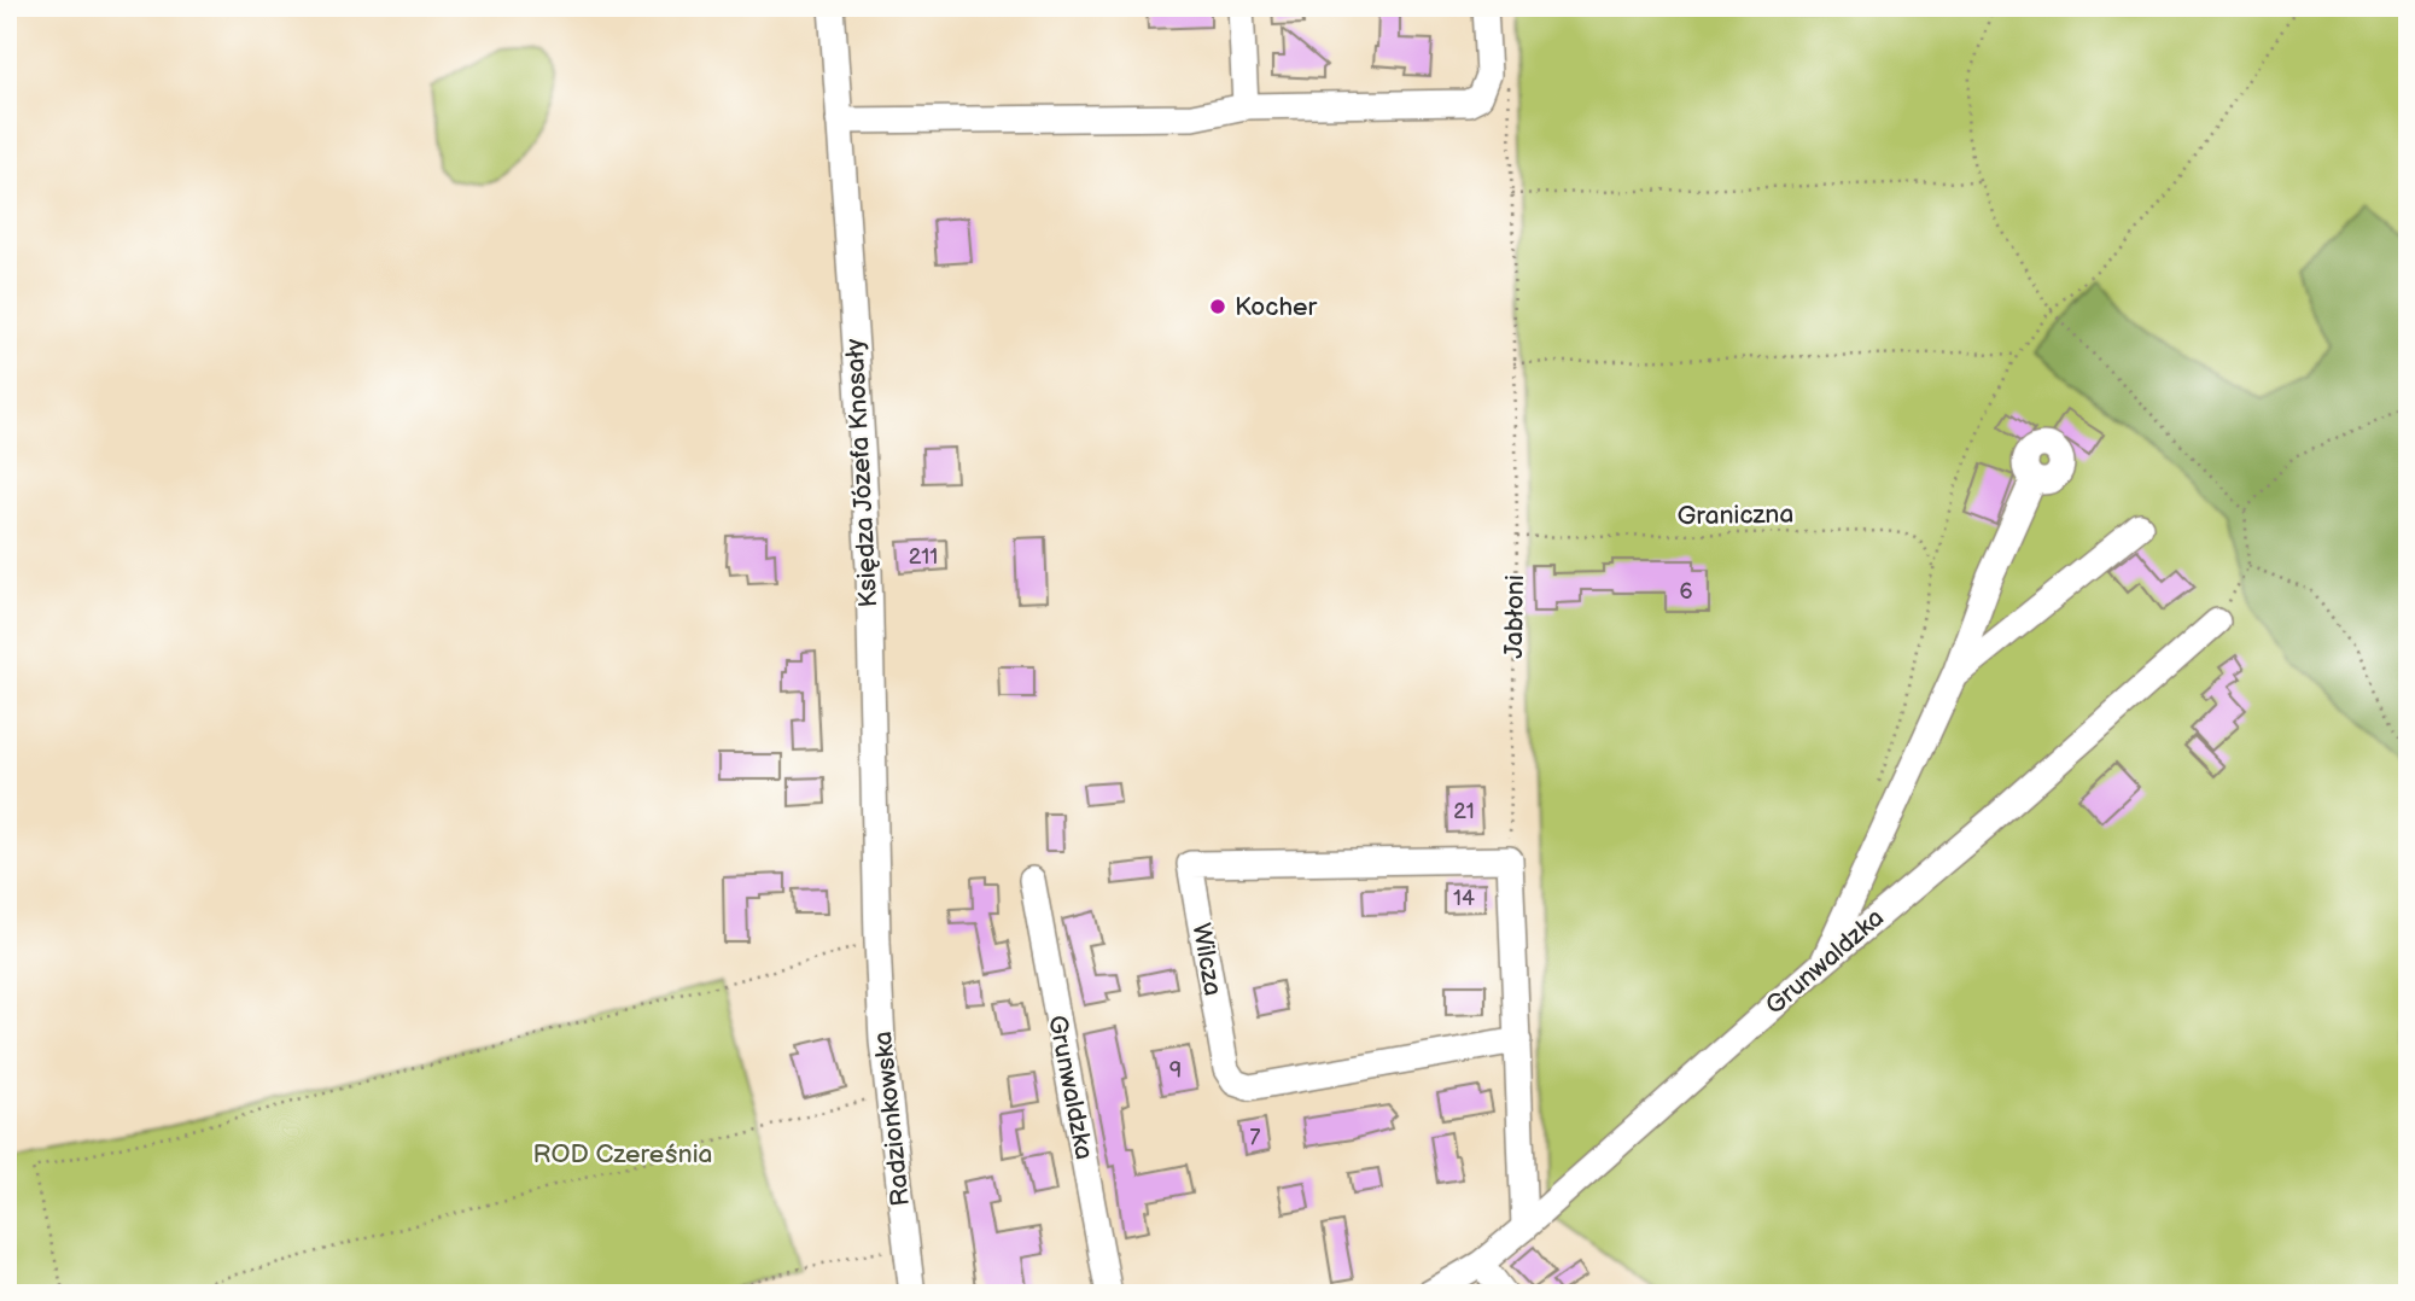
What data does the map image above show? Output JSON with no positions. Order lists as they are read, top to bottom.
{
  "streets": {
    "street": [
      "Księdza Józefa Knosały",
      "Wilcza",
      "Grunwaldzka",
      "Radzionkowska"
    ],
    "path": ["Graniczna", "Jabłoni"]
  },
  "crossings": [
    ["Księdza Józefa Knosały", "Radzionkowska"],
    ["Graniczna", "Jabłoni"],
    ["Jabłoni", "Wilcza"]
  ],
  "parks": ["ROD Czereśnia"],
  "places": ["Kocher"],
  "house_numbers": [
    "211",
    "6",
    "21",
    "14",
    "9",
    "7"
  ]
}
